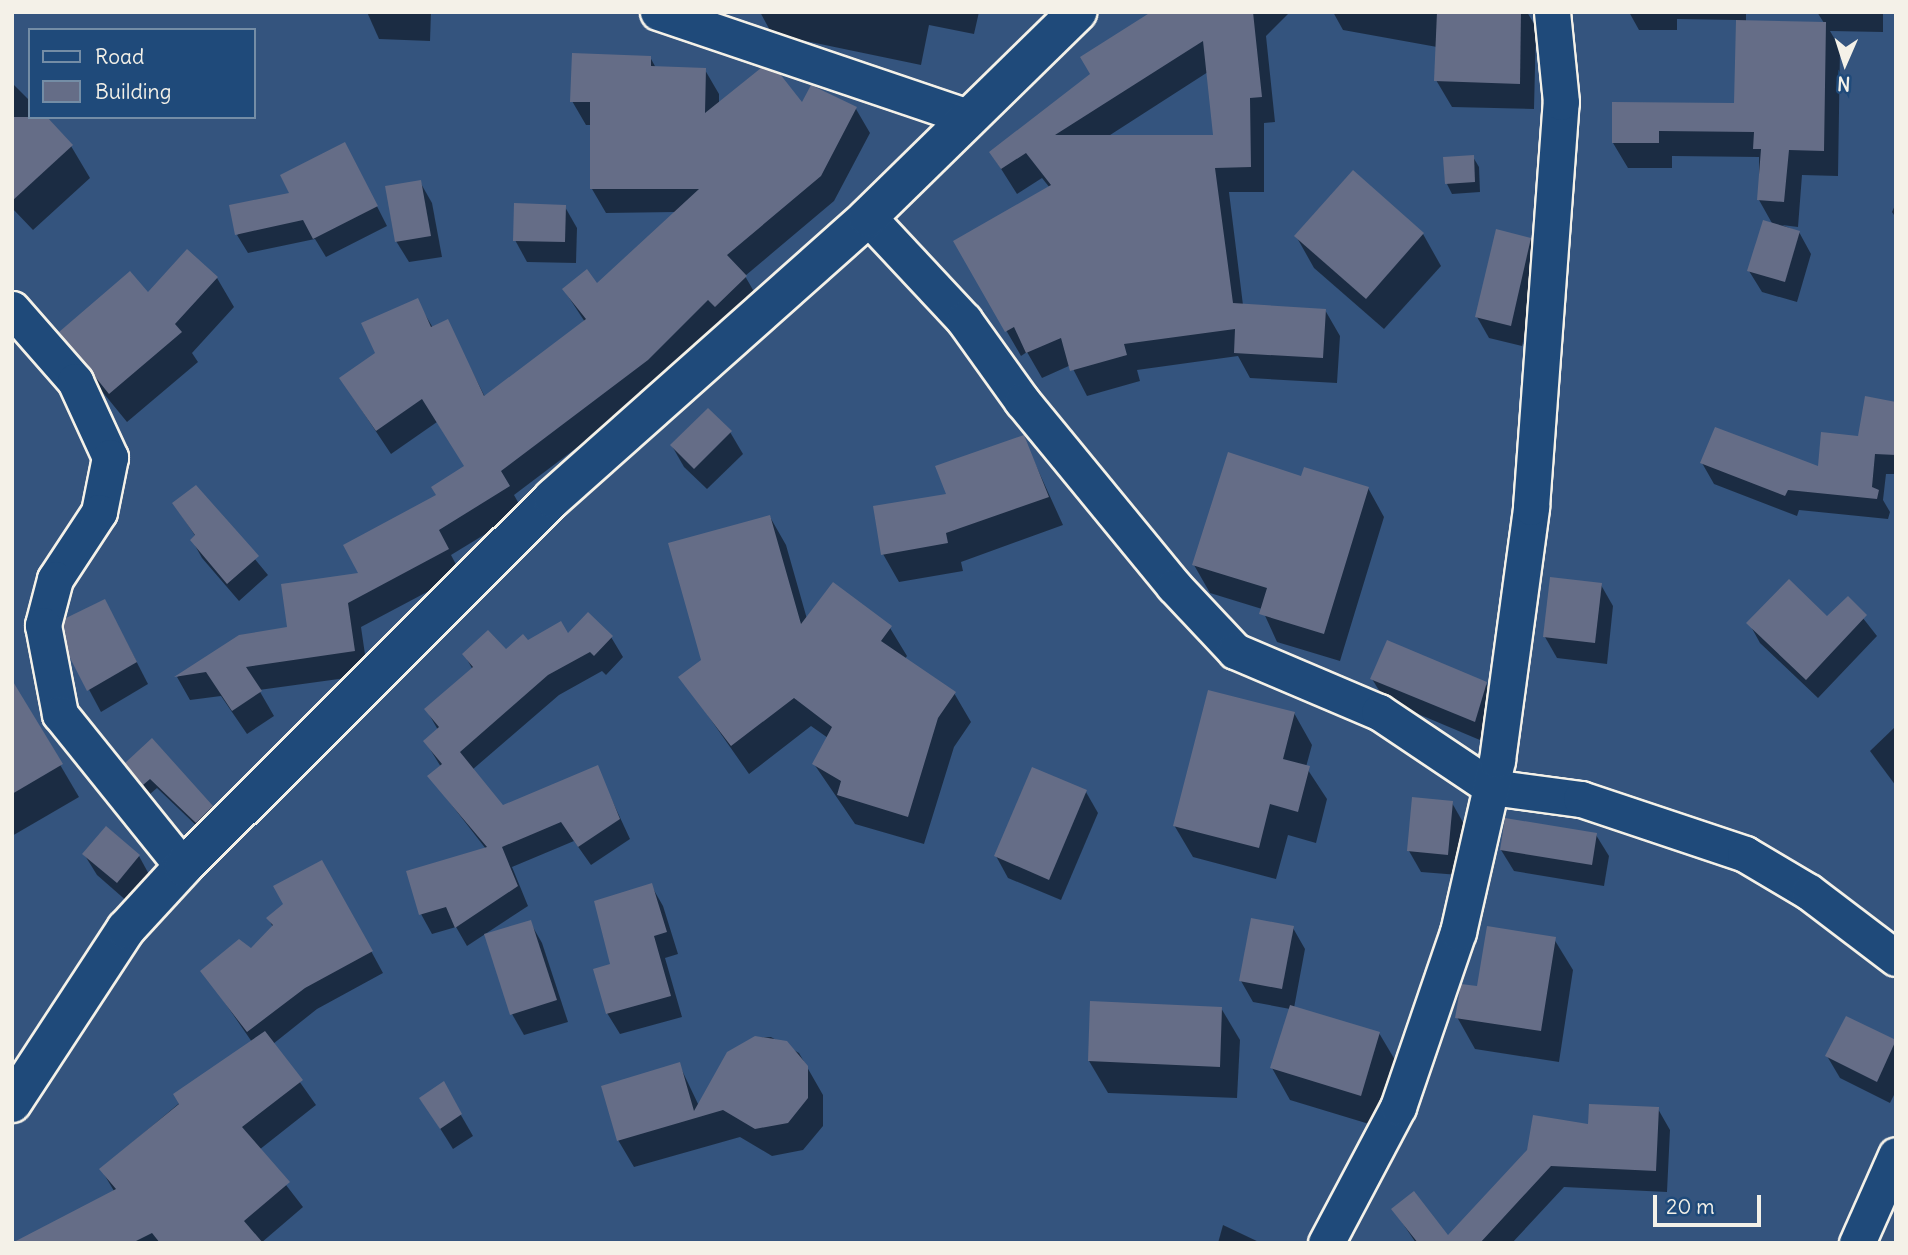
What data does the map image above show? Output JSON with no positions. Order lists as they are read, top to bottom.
{
  "legend": ["Road", "Building"],
  "scale_bar": "20 m",
  "north": "bottom"
}
